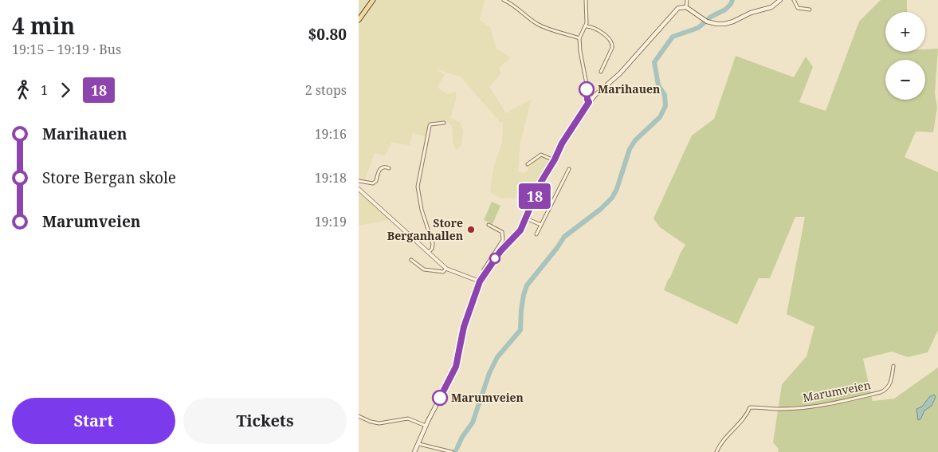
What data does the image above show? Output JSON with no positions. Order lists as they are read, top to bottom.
{
  "streets": {
    "street": ["Marumveien"]
  },
  "places": ["Marihauen", "Store Berganhallen", "Marumveien"],
  "lines": ["bus line 18"],
  "page": {
    "heading": ["4 min", "19:15 – 19:19 · Bus", "$0.80"],
    "on_map": "18",
    "map_buttons": ["+", "−"],
    "legs": ["1", "18", "2 stops"],
    "list": [
      {
        "name": "Marihauen",
        "value": "19:16"
      },
      {
        "name": "Store Bergan skole",
        "value": "19:18"
      },
      {
        "name": "Marumveien",
        "value": "19:19"
      }
    ],
    "buttons": ["Start", "Tickets"]
  }
}
